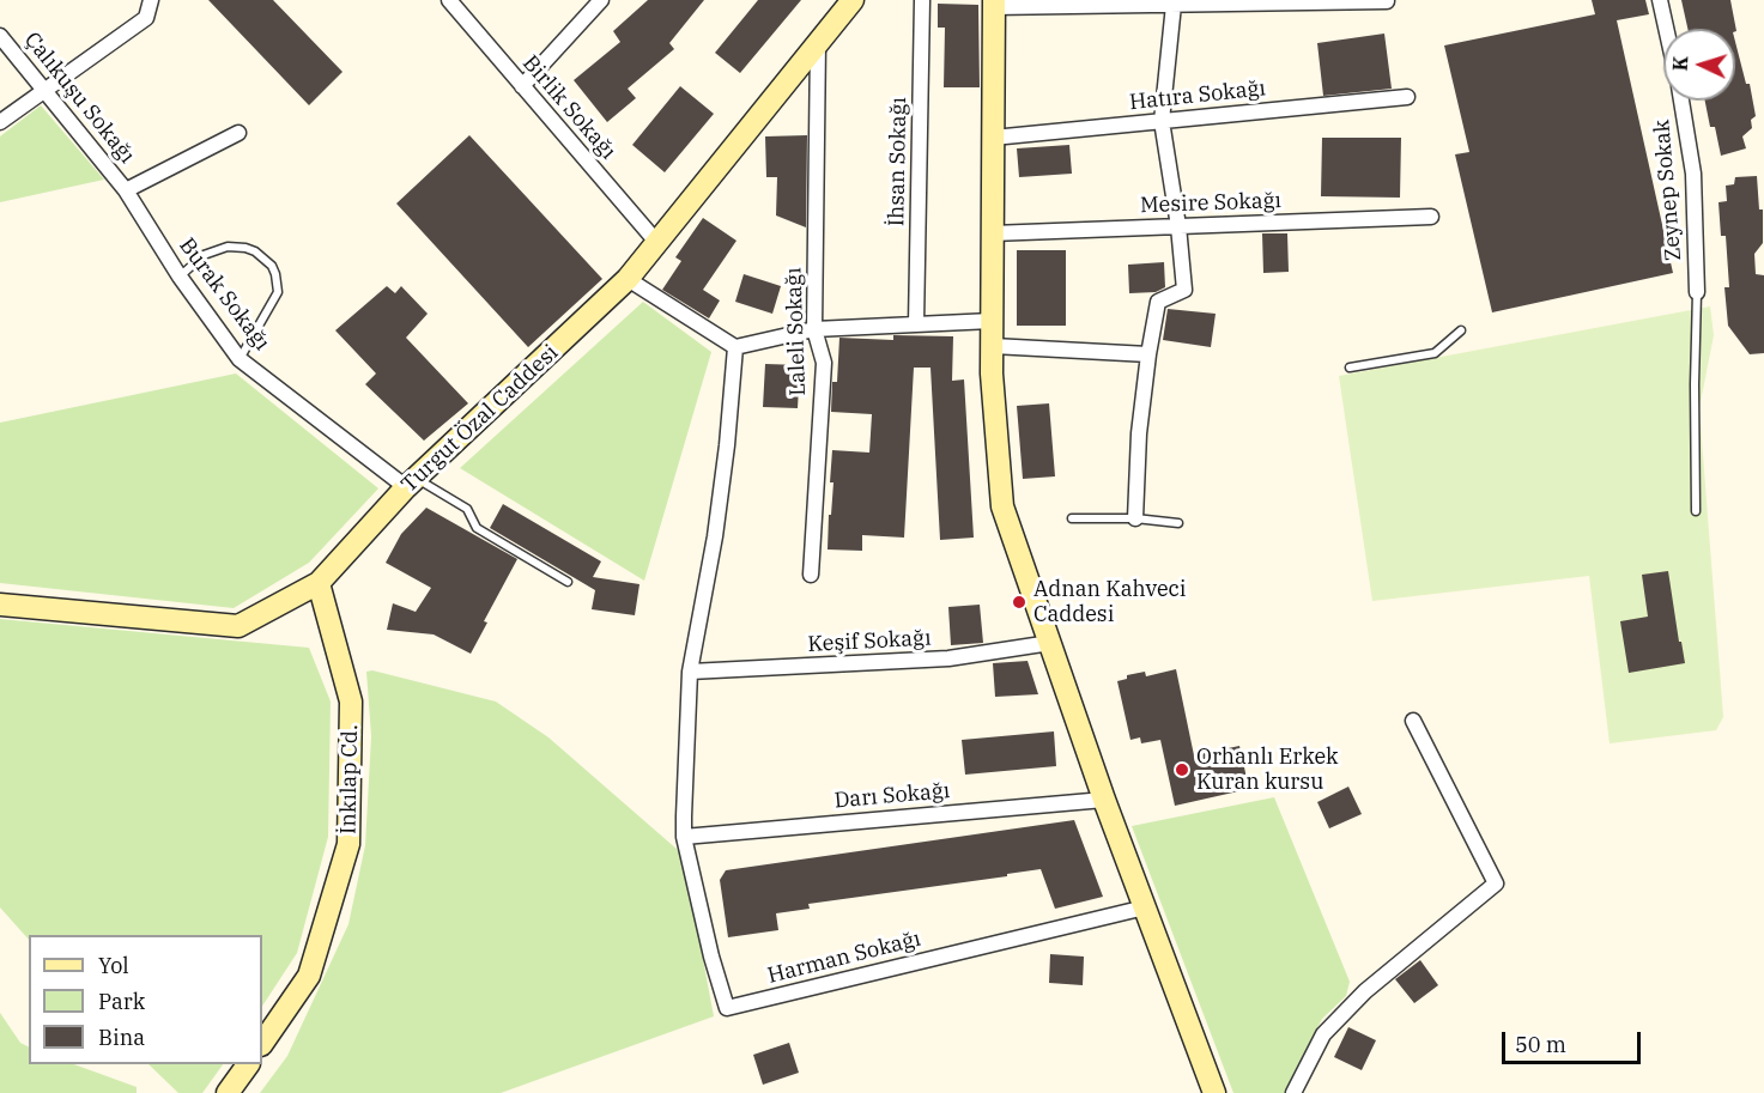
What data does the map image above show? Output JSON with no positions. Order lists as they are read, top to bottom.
{
  "streets": {
    "street": [
      "Hatıra Sokağı",
      "Çalıkuşu Sokağı",
      "Birlik Sokağı",
      "İhsan Sokağı",
      "Zeynep Sokak",
      "Mesire Sokağı",
      "Burak Sokağı",
      "Laleli Sokağı",
      "Turgut Özal Caddesi",
      "Keşif Sokağı",
      "İnkılap Cd.",
      "Darı Sokağı",
      "Harman Sokağı"
    ]
  },
  "crossings": [
    ["Çalıkuşu Sokağı", "Burak Sokağı"],
    ["Birlik Sokağı", "Turgut Özal Caddesi"],
    ["Burak Sokağı", "Turgut Özal Caddesi"],
    ["Laleli Sokağı", "Turgut Özal Caddesi"],
    ["Turgut Özal Caddesi", "İnkılap Cd."],
    ["Darı Sokağı", "Harman Sokağı"]
  ],
  "places": ["Adnan Kahveci Caddesi", "Orhanlı Erkek Kuran kursu"],
  "legend": ["Yol", "Park", "Bina"],
  "scale_bar": "50 m",
  "north": "left"
}
